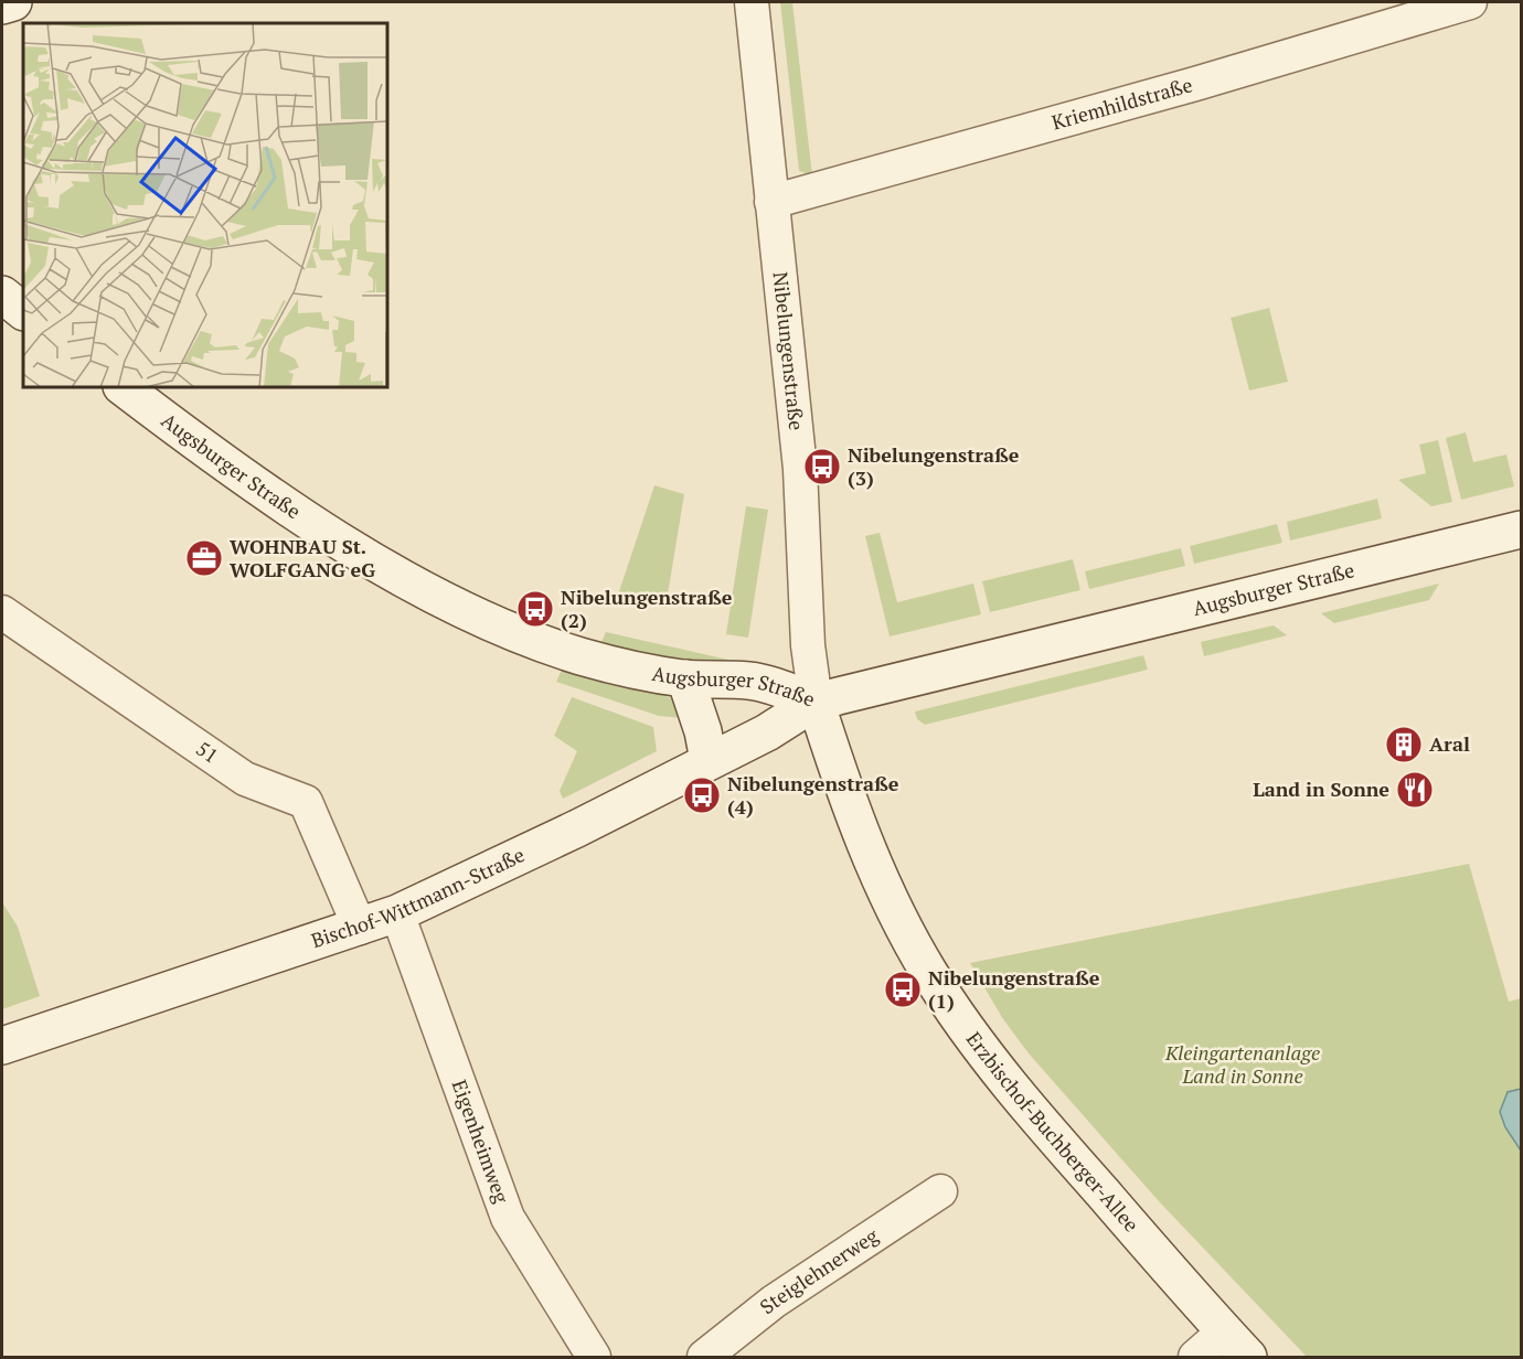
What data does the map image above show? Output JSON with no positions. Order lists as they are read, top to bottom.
{
  "streets": {
    "street": [
      "Kriemhildstraße",
      "Nibelungenstraße",
      "Augsburger Straße",
      "51",
      "Bischof-Wittmann-Straße",
      "Erzbischof-Buchberger-Allee",
      "Eigenheimweg",
      "Steiglehnerweg"
    ]
  },
  "crossings": [
    ["Kriemhildstraße", "Nibelungenstraße"],
    ["Nibelungenstraße", "Augsburger Straße"],
    ["Nibelungenstraße", "Bischof-Wittmann-Straße"],
    ["Nibelungenstraße", "Erzbischof-Buchberger-Allee"],
    ["Augsburger Straße", "Bischof-Wittmann-Straße"],
    ["Augsburger Straße", "Erzbischof-Buchberger-Allee"],
    ["51", "Bischof-Wittmann-Straße"],
    ["Bischof-Wittmann-Straße", "Erzbischof-Buchberger-Allee"],
    ["Bischof-Wittmann-Straße", "Eigenheimweg"]
  ],
  "parks": ["Kleingartenanlage Land in Sonne"],
  "places": {
    "bus stop": [
      "Nibelungenstraße (3)",
      "Nibelungenstraße (2)",
      "Nibelungenstraße (4)",
      "Nibelungenstraße (1)"
    ],
    "office": ["WOHNBAU St. WOLFGANG eG"],
    "building": ["Aral"],
    "restaurant": ["Land in Sonne"]
  }
}
